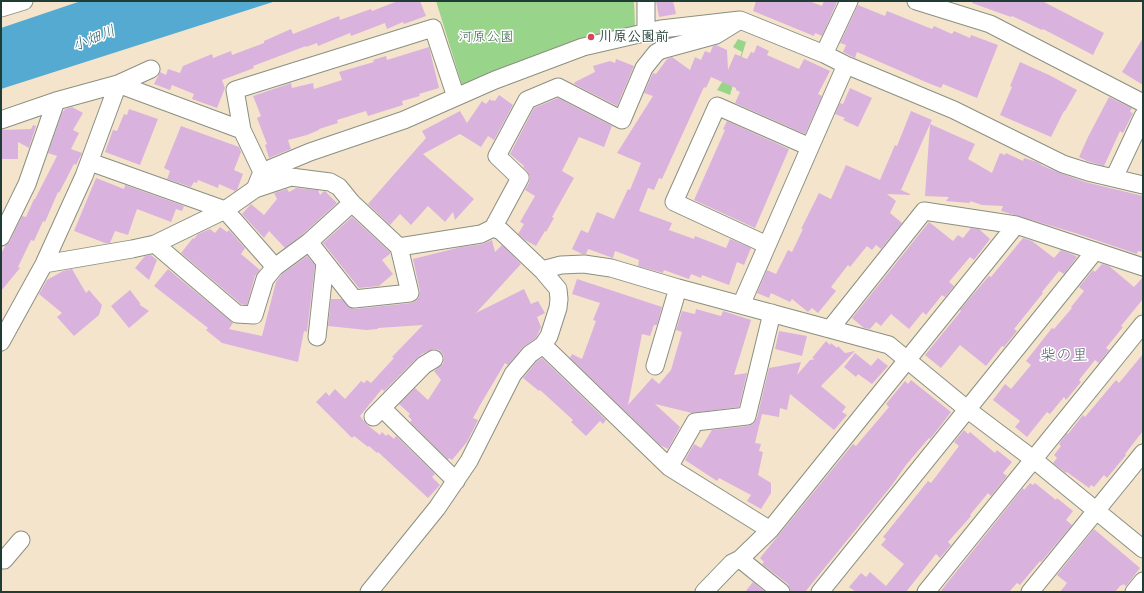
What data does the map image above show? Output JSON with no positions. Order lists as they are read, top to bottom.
{
  "districts": ["柴の里"],
  "water": ["小畑川"],
  "parks": ["河原公園"],
  "places": ["川原公園前"]
}
